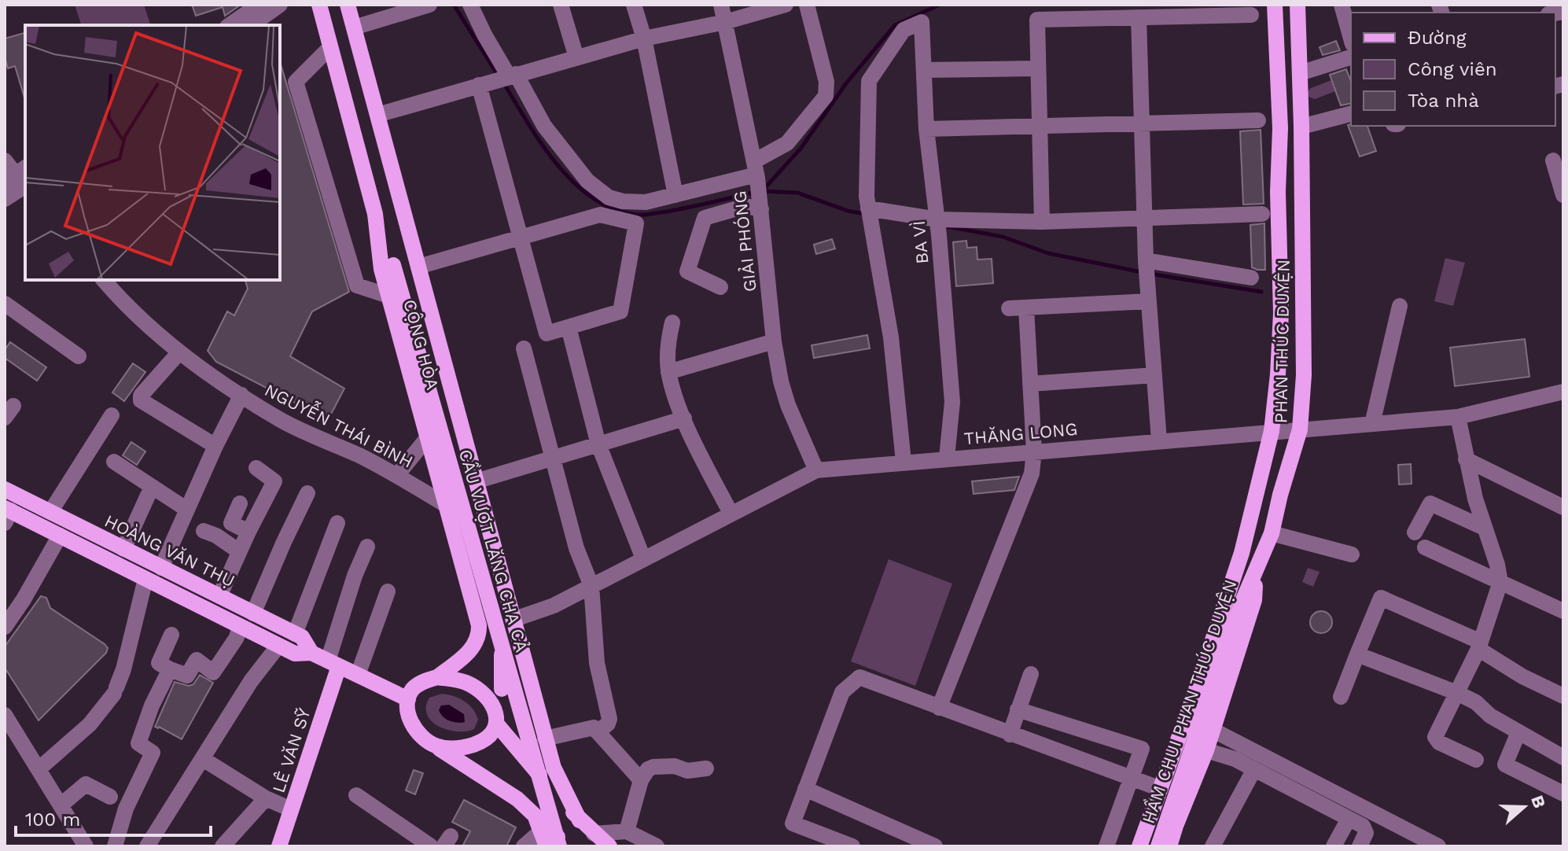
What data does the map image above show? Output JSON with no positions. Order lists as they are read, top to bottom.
{
  "streets": {
    "main road": [
      "PHAN THÚC DUYỆN",
      "CỘNG HÒA",
      "HOÀNG VĂN THỤ",
      "CẦU VƯỢT LĂNG CHA CẢ",
      "HẦM CHUI PHAN THÚC DUYỆN",
      "LÊ VĂN SỸ"
    ],
    "street": [
      "GIẢI PHÓNG",
      "BA VÌ",
      "NGUYỄN THÁI BÌNH",
      "THĂNG LONG"
    ]
  },
  "crossings": [
    ["GIẢI PHÓNG", "THĂNG LONG"],
    ["BA VÌ", "THĂNG LONG"],
    ["PHAN THÚC DUYỆN", "THĂNG LONG"],
    ["PHAN THÚC DUYỆN", "HẦM CHUI PHAN THÚC DUYỆN"],
    ["CỘNG HÒA", "NGUYỄN THÁI BÌNH"],
    ["CỘNG HÒA", "THĂNG LONG"],
    ["CỘNG HÒA", "HOÀNG VĂN THỤ"],
    ["CỘNG HÒA", "CẦU VƯỢT LĂNG CHA CẢ"],
    ["HOÀNG VĂN THỤ", "LÊ VĂN SỸ"]
  ],
  "legend": ["Đường", "Công viên", "Tòa nhà"],
  "scale_bar": "100 m",
  "north": "right"
}
